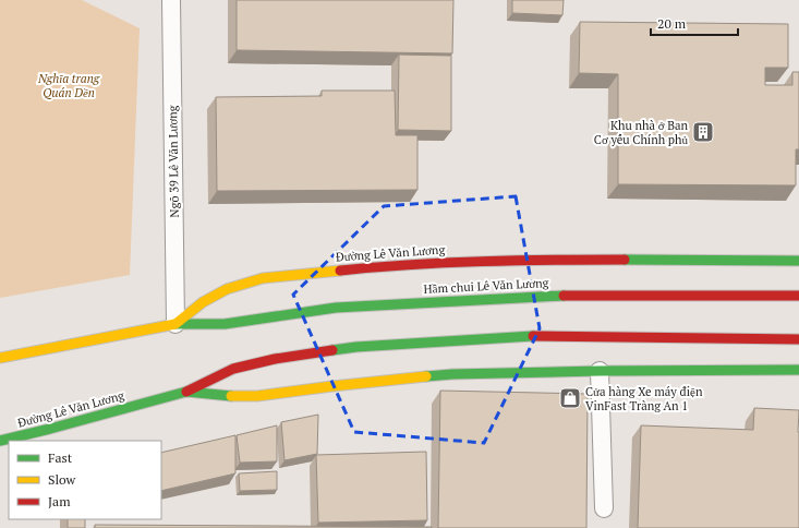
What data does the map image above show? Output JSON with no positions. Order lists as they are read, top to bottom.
{
  "streets": {
    "main road": ["Đường Lê Văn Lương", "Hầm chui Lê Văn Lương"],
    "lane": ["Ngõ 39 Lê Văn Lương"]
  },
  "crossings": [
    ["Ngõ 39 Lê Văn Lương", "Đường Lê Văn Lương"],
    ["Ngõ 39 Lê Văn Lương", "Hầm chui Lê Văn Lương"],
    ["Đường Lê Văn Lương", "Hầm chui Lê Văn Lương"]
  ],
  "parks": ["Nghĩa trang Quán Dền"],
  "places": {
    "building": ["Khu nhà ở Ban Cơ yếu Chính phủ"],
    "shop": ["Cửa hàng Xe máy điện VinFast Tràng An 1"]
  },
  "legend": ["Fast", "Slow", "Jam"],
  "scale_bar": "20 m"
}
